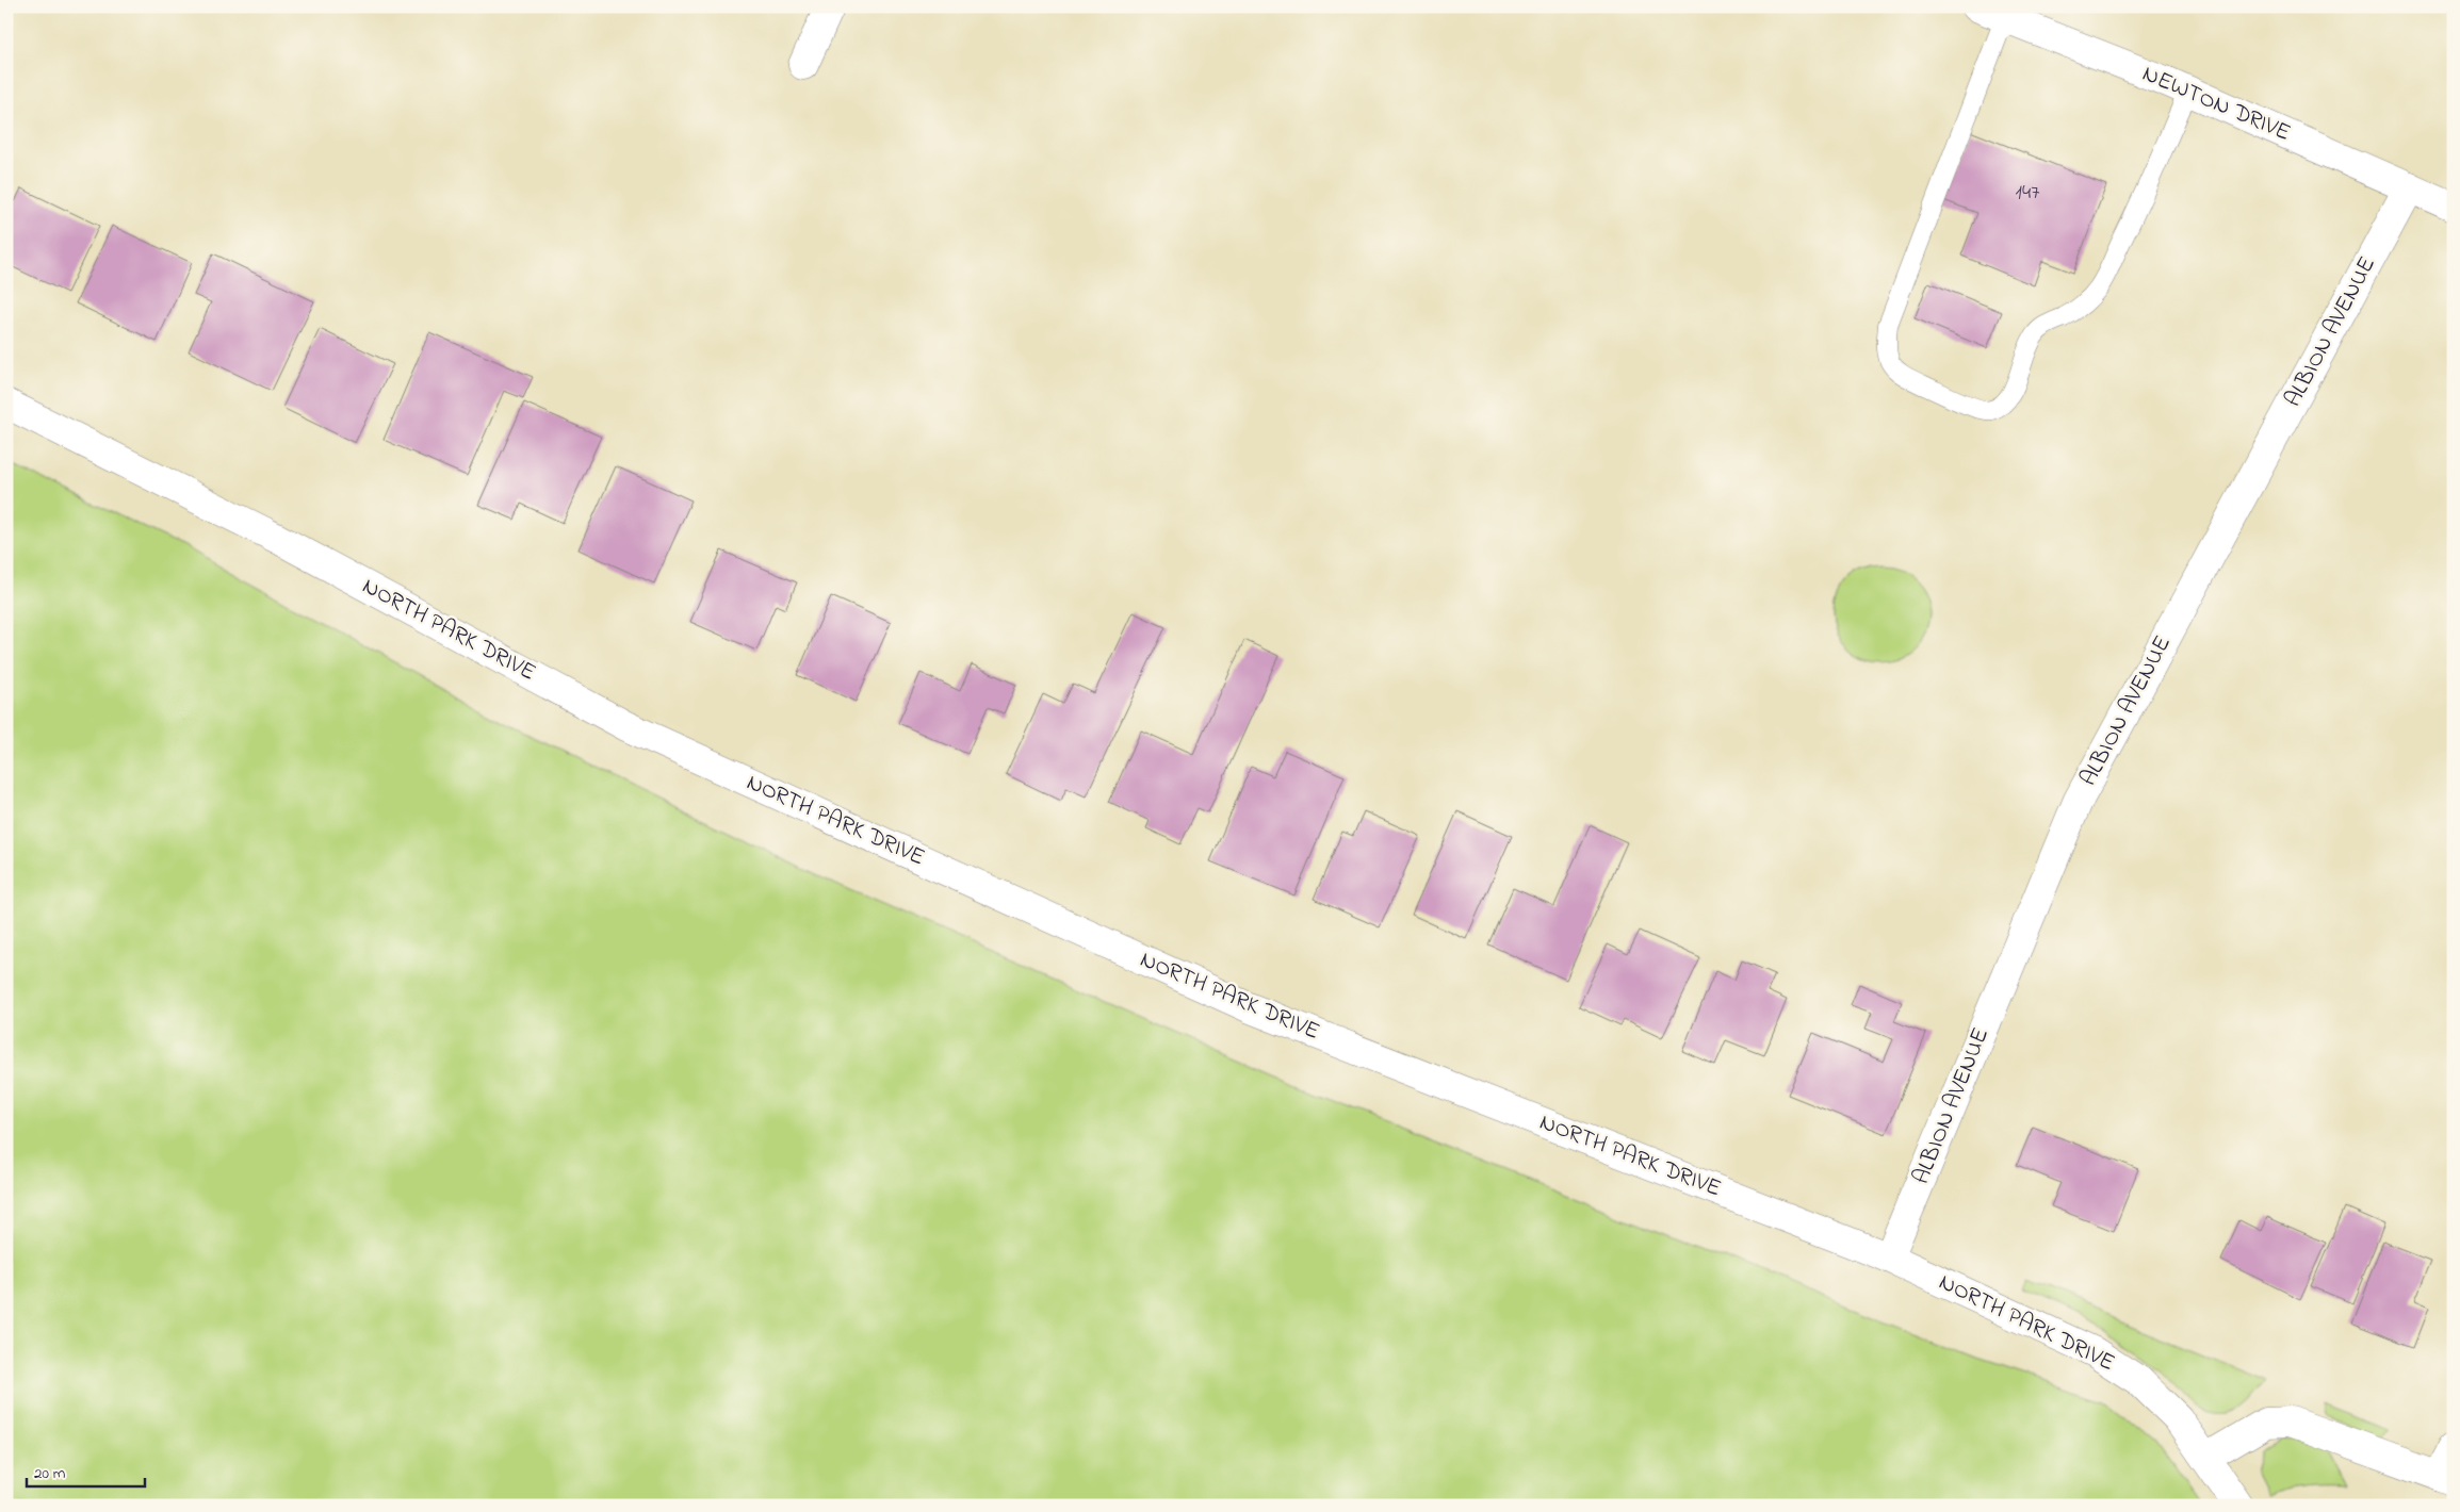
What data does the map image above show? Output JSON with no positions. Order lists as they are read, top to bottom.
{
  "streets": {
    "street": ["NEWTON DRIVE", "ALBION AVENUE", "NORTH PARK DRIVE"]
  },
  "crossings": [
    ["NEWTON DRIVE", "ALBION AVENUE"],
    ["ALBION AVENUE", "NORTH PARK DRIVE"]
  ],
  "house_numbers": ["147"],
  "scale_bar": "20 m"
}
